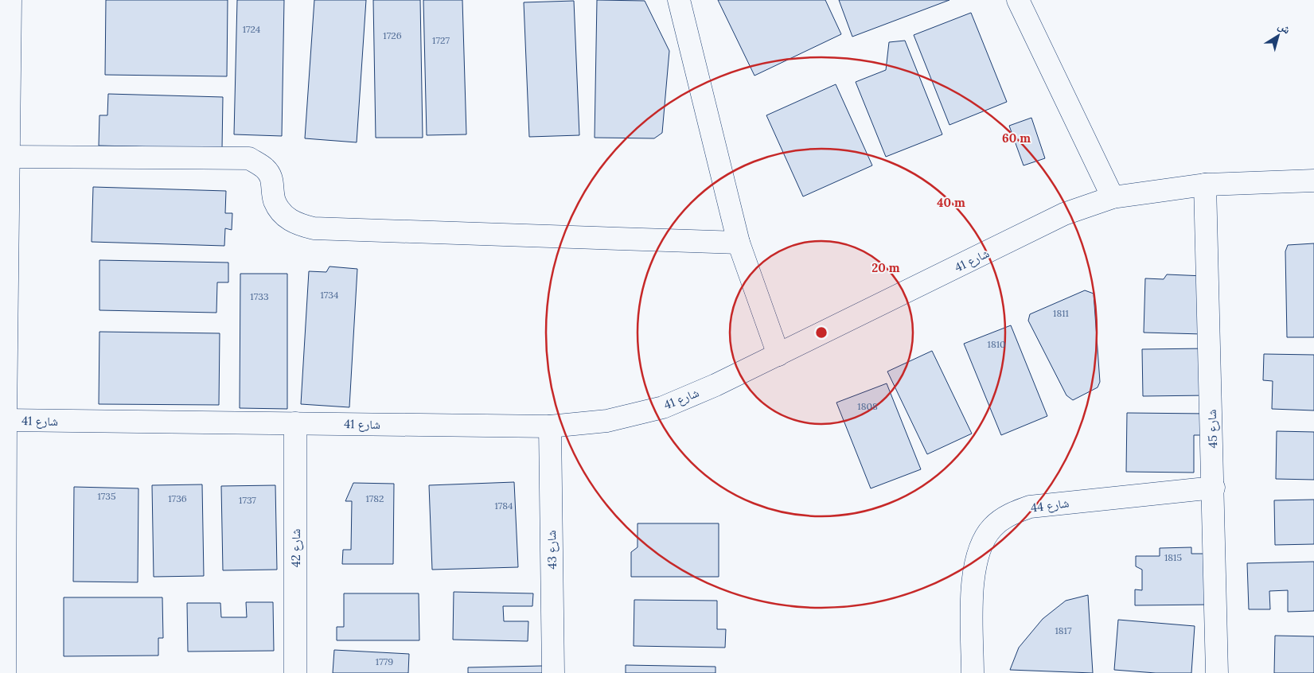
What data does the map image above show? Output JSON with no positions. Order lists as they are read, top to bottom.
{
  "streets": {
    "street": [
      "شارع 41",
      "شارع 45",
      "شارع 44",
      "شارع 42",
      "شارع 43"
    ]
  },
  "crossings": [
    ["شارع 41", "شارع 45"],
    ["شارع 41", "شارع 42"],
    ["شارع 41", "شارع 43"],
    ["شارع 45", "شارع 44"]
  ],
  "house_numbers": [
    "1724",
    "1726",
    "1727",
    "1734",
    "1733",
    "1811",
    "1810",
    "1808",
    "1735",
    "1736",
    "1782",
    "1737",
    "1784",
    "1815",
    "1817",
    "1779"
  ],
  "north": "top right",
  "rings": ["60 m", "40 m", "20 m"]
}
